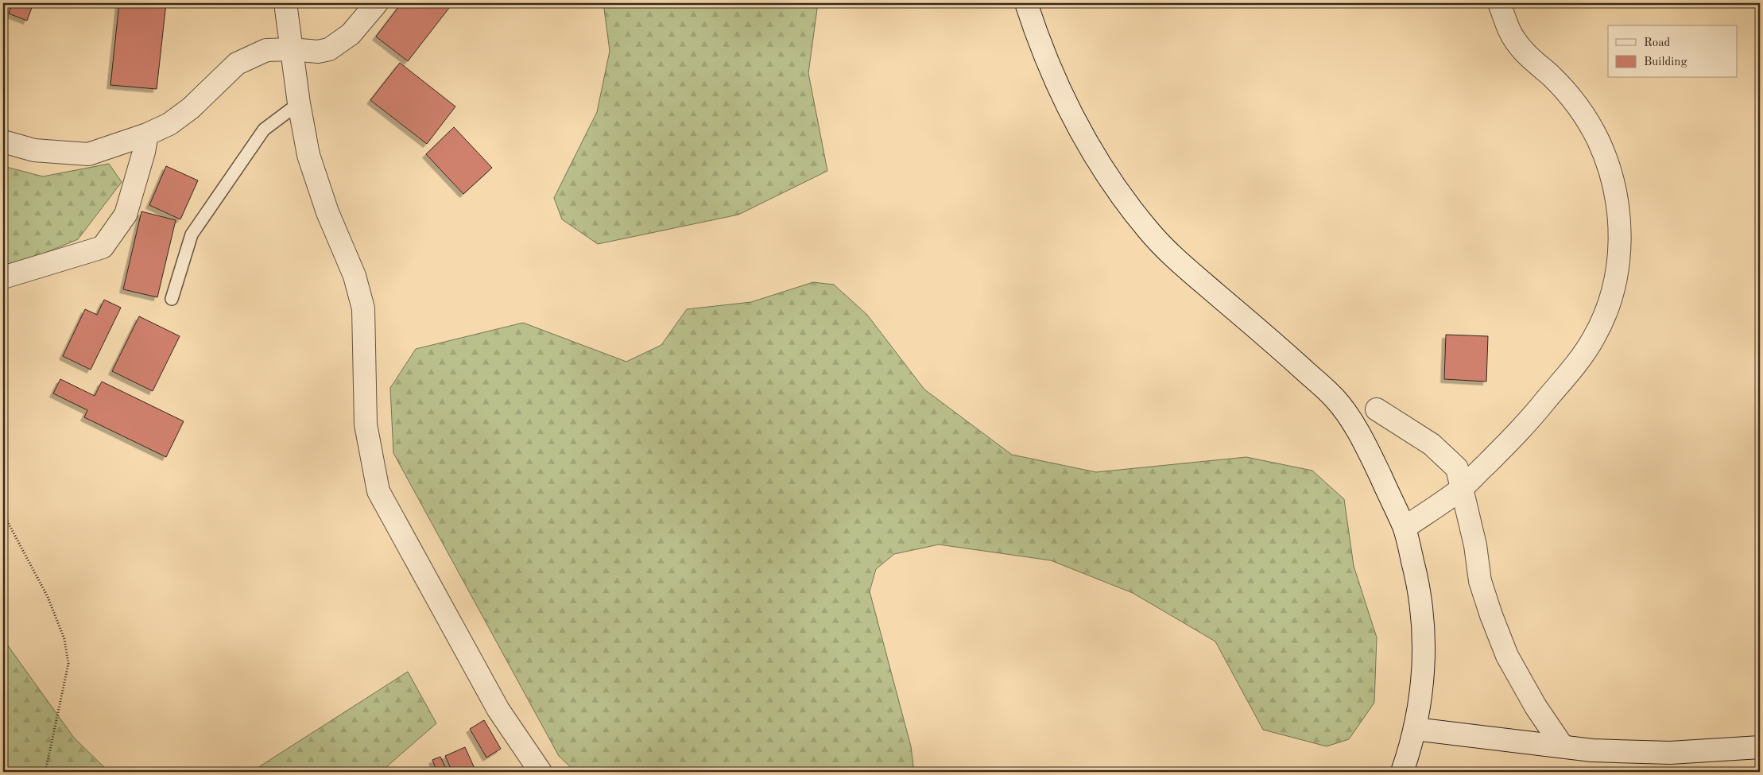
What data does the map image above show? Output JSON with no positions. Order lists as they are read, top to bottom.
{
  "legend": ["Road", "Building"]
}
